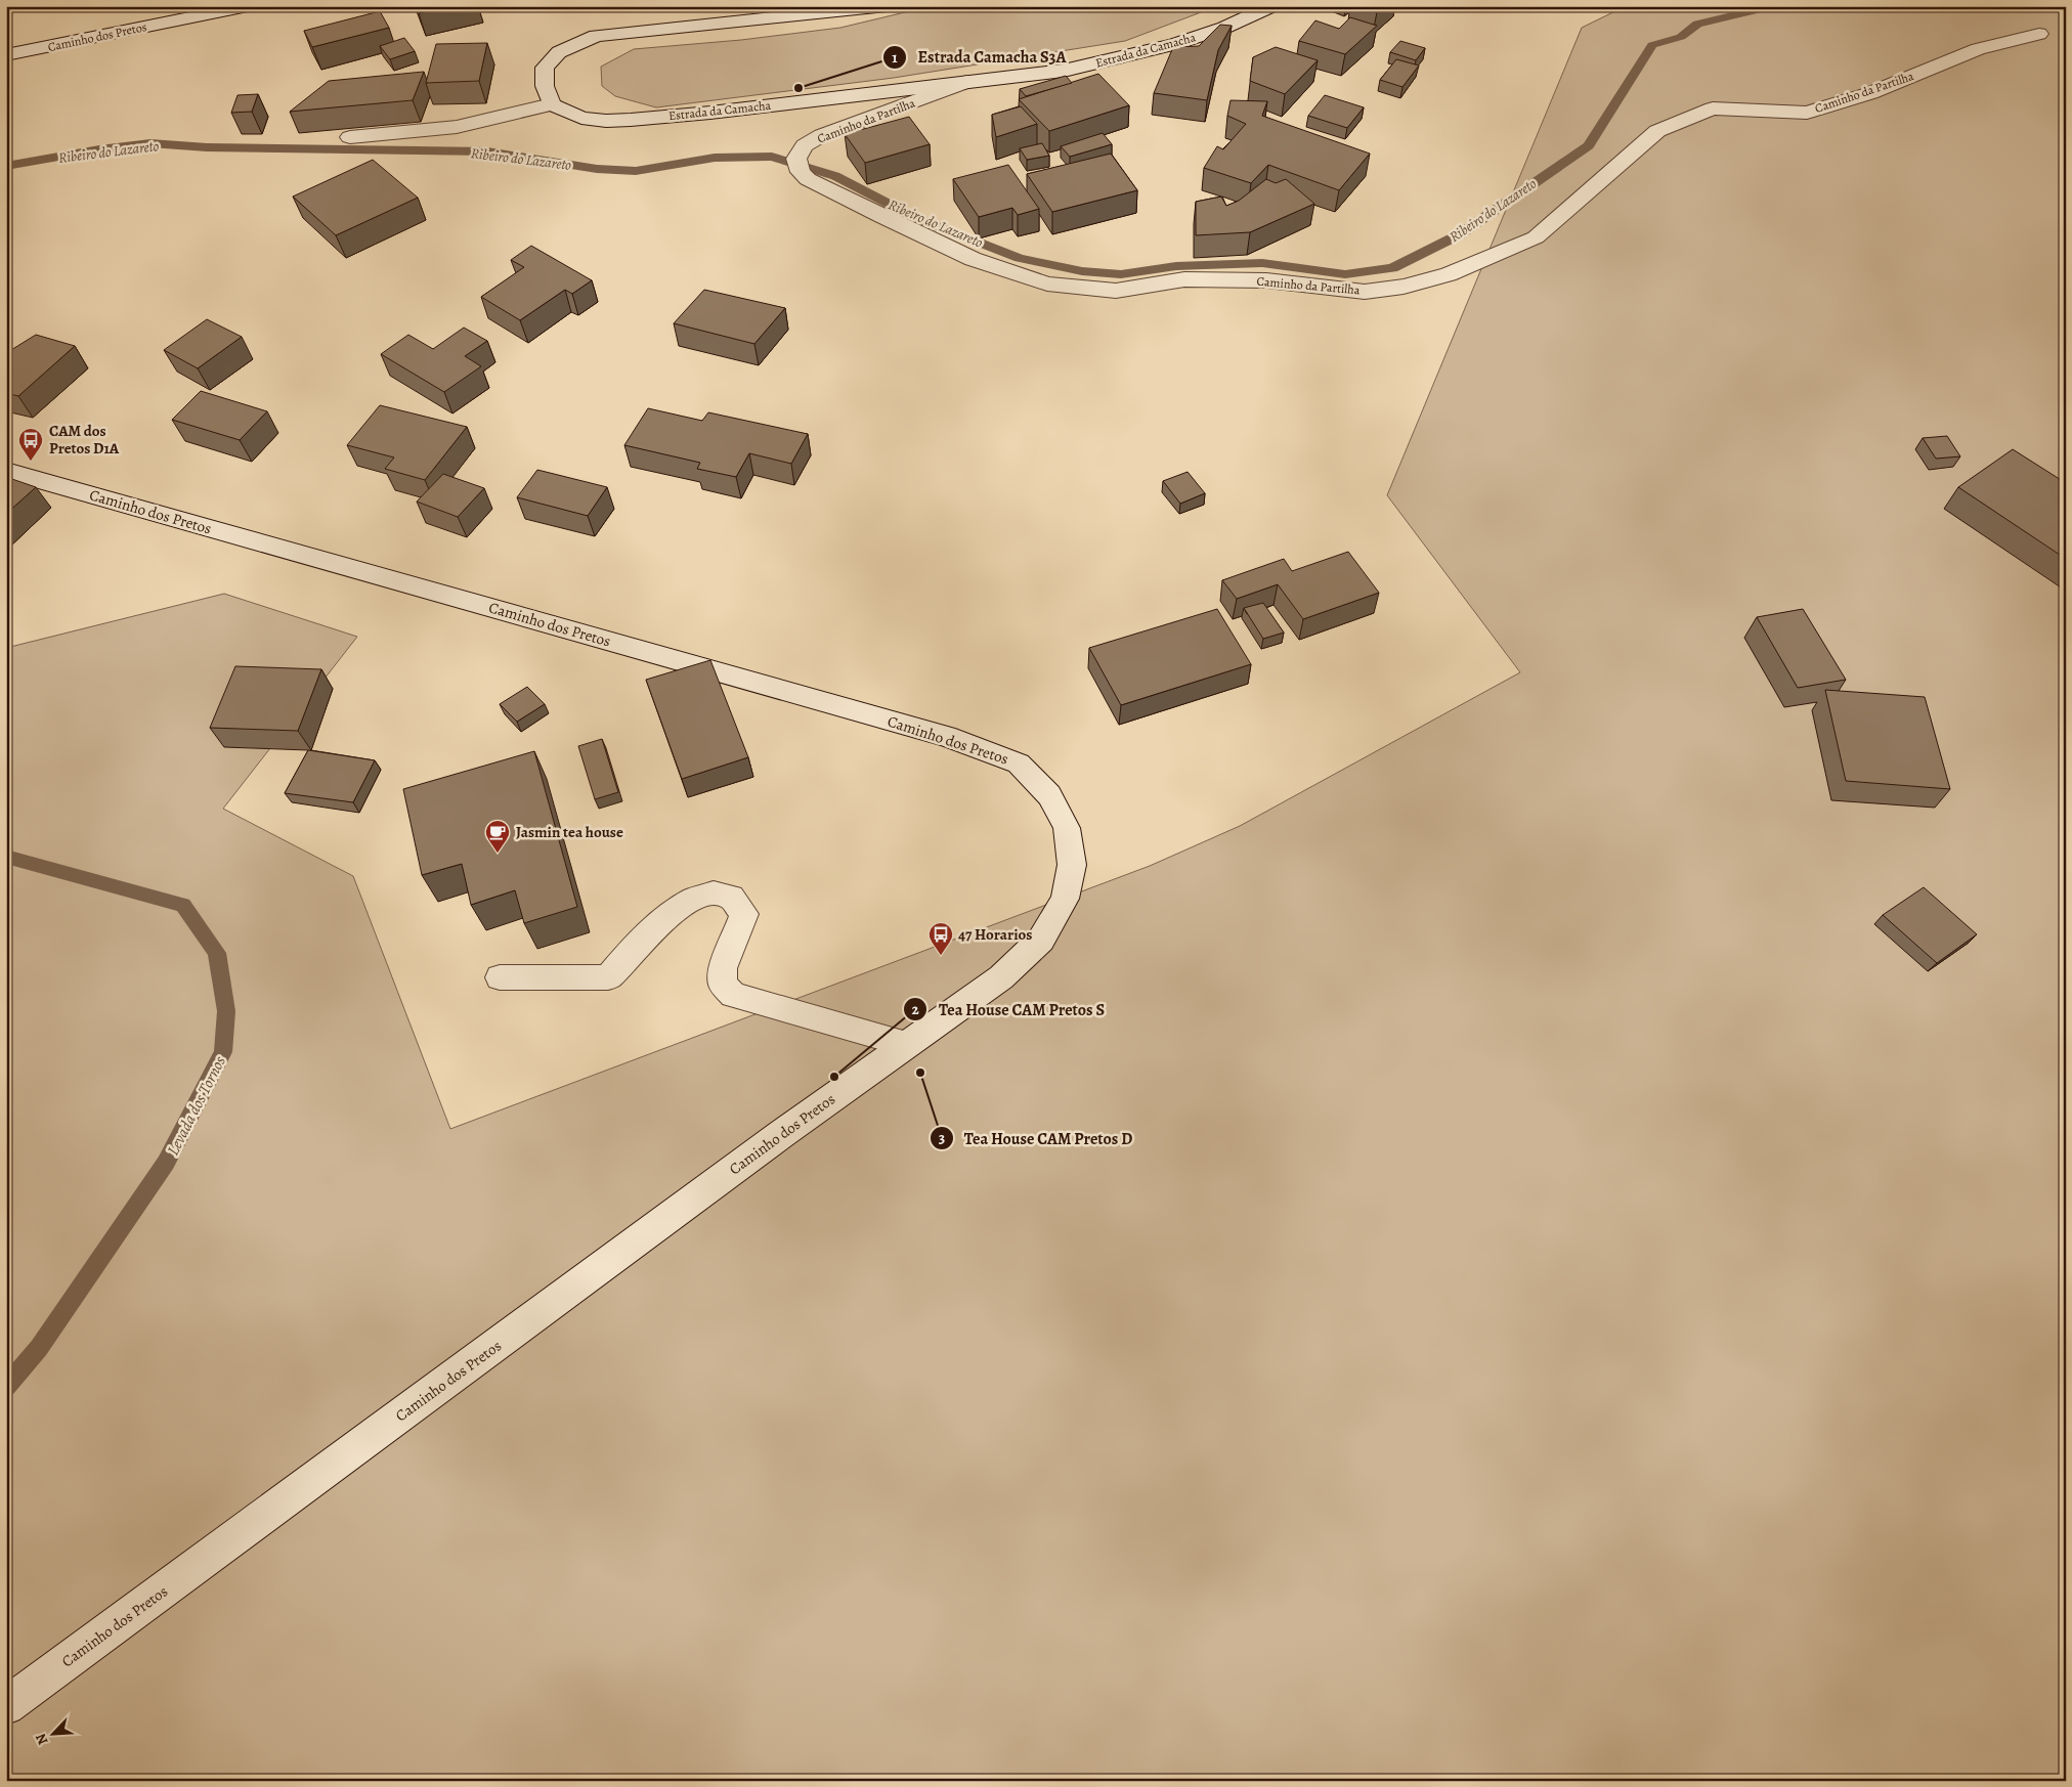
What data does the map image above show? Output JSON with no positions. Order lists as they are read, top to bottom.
{
  "streets": {
    "main road": ["Caminho dos Pretos", "Estrada da Camacha", "Caminho da Partilha"]
  },
  "crossings": [
    ["Estrada da Camacha", "Caminho da Partilha"]
  ],
  "water": ["Ribeiro do Lazareto", "Levada dos Tornos"],
  "places": {
    "other": ["Estrada Camacha S3A", "Tea House CAM Pretos D", "Tea House CAM Pretos S"],
    "bus stop": ["CAM dos Pretos D1A", "47 Horarios"],
    "cafe": ["Jasmin tea house"]
  },
  "north": "bottom left"
}
